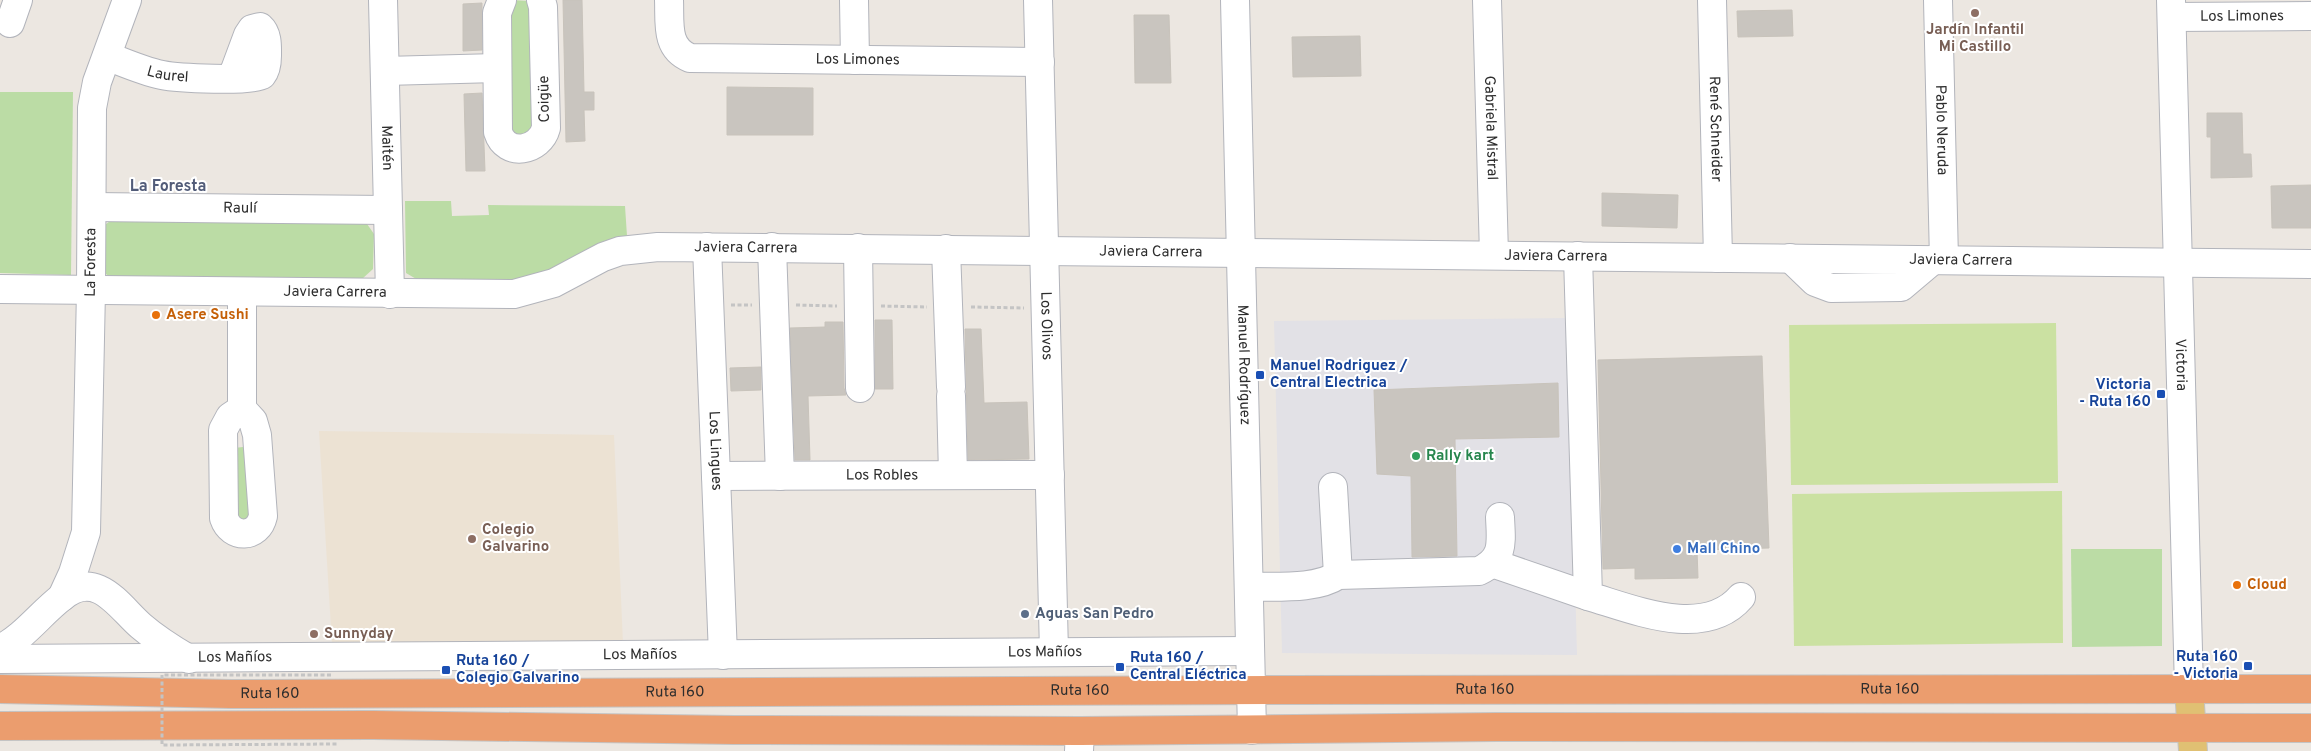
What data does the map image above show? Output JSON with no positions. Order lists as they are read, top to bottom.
{
  "streets": {
    "highway": ["Ruta 160"],
    "main road": ["Victoria"],
    "street": [
      "Los Limones",
      "Laurel",
      "Coigüe",
      "Gabriela Mistral",
      "René Schneider",
      "Pablo Neruda",
      "Maitén",
      "Raulí",
      "Javiera Carrera",
      "La Foresta",
      "Los Olivos",
      "Manuel Rodríguez",
      "Los Lingues",
      "Los Robles",
      "Los Mañíos"
    ]
  },
  "crossings": [
    ["Los Limones", "Los Olivos"],
    ["Los Limones", "Victoria"],
    ["Laurel", "La Foresta"],
    ["Gabriela Mistral", "Javiera Carrera"],
    ["René Schneider", "Javiera Carrera"],
    ["Pablo Neruda", "Javiera Carrera"],
    ["Maitén", "Raulí"],
    ["Maitén", "Javiera Carrera"],
    ["Raulí", "La Foresta"],
    ["Javiera Carrera", "La Foresta"],
    ["Javiera Carrera", "Los Olivos"],
    ["Javiera Carrera", "Victoria"],
    ["Javiera Carrera", "Manuel Rodríguez"],
    ["Javiera Carrera", "Los Lingues"],
    ["La Foresta", "Los Mañíos"],
    ["Los Olivos", "Los Robles"],
    ["Los Olivos", "Los Mañíos"],
    ["Victoria", "Ruta 160"],
    ["Manuel Rodríguez", "Los Mañíos"],
    ["Manuel Rodríguez", "Ruta 160"],
    ["Los Lingues", "Los Robles"],
    ["Los Lingues", "Los Mañíos"]
  ],
  "districts": ["La Foresta"],
  "places": {
    "other": [
      "Jardín Infantil Mi Castillo",
      "Asere Sushi",
      "Rally kart",
      "Colegio Galvarino",
      "Mall Chino",
      "Cloud",
      "Aguas San Pedro",
      "Sunnyday"
    ],
    "transit": [
      "Manuel Rodriguez / Central Electrica",
      "Victoria - Ruta 160",
      "Ruta 160 - Victoria",
      "Ruta 160 / Central Eléctrica",
      "Ruta 160 / Colegio Galvarino"
    ]
  }
}
